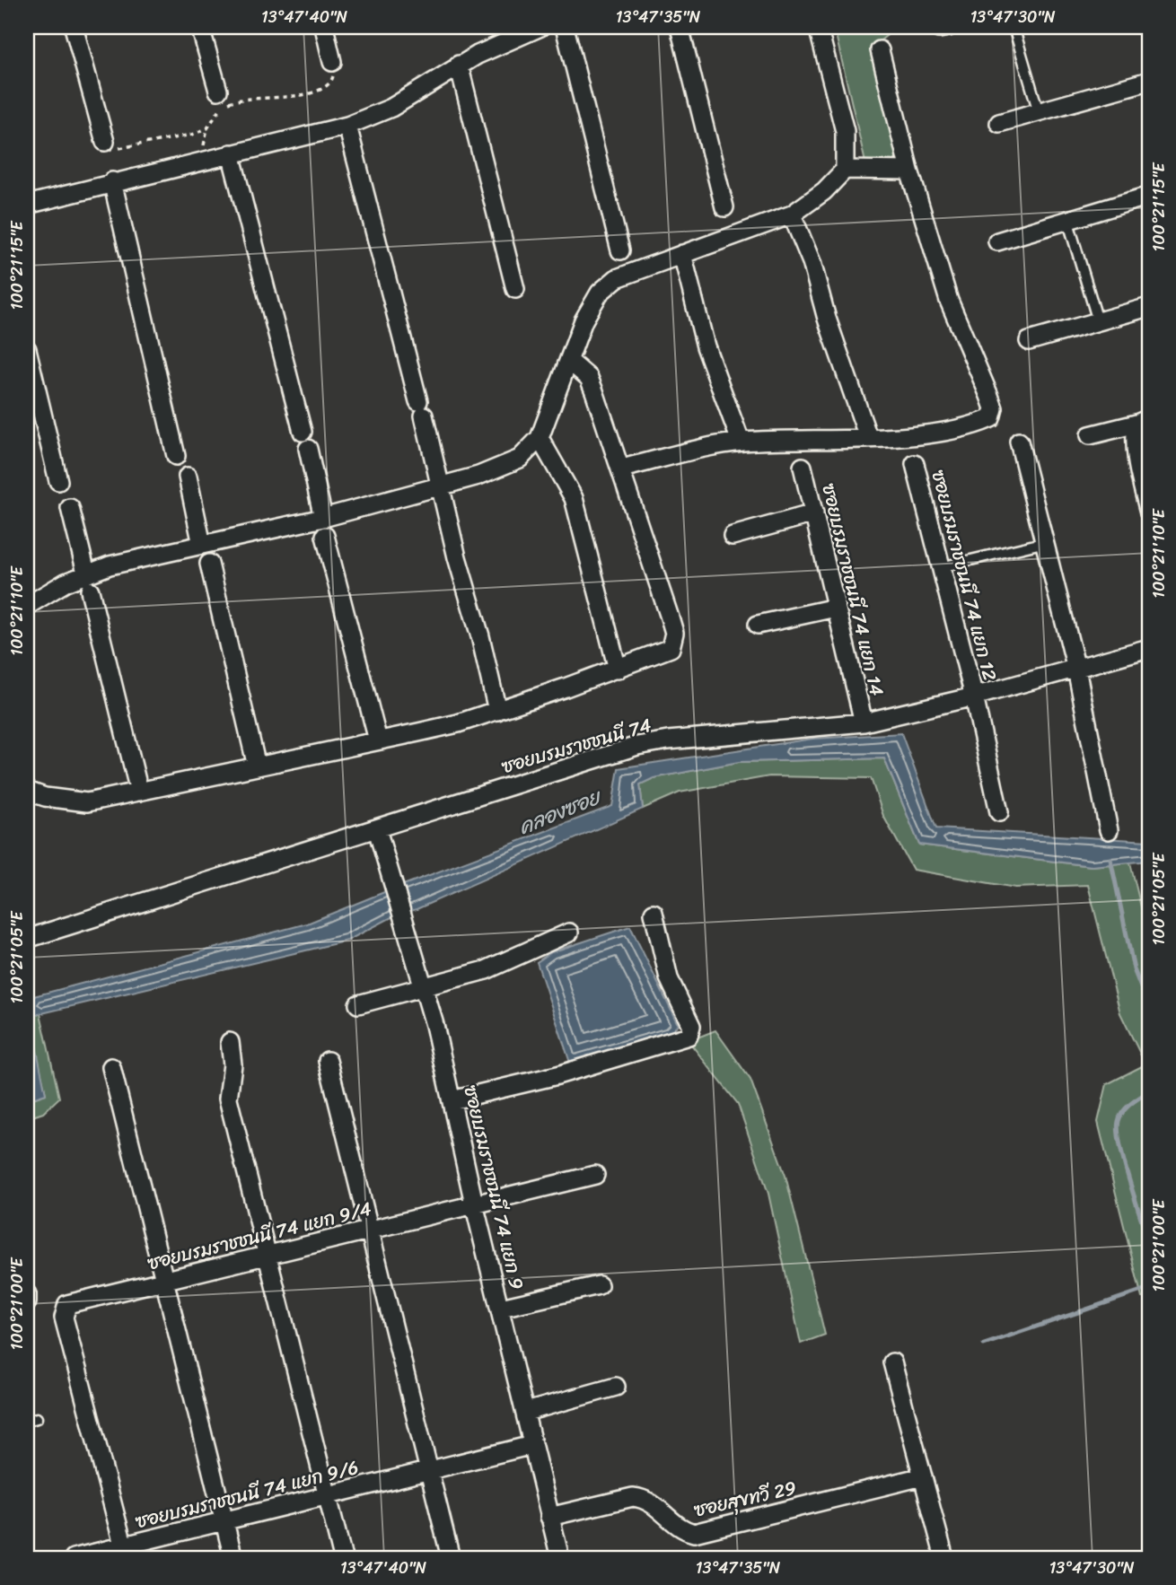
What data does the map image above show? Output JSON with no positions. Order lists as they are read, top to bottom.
{
  "streets": {
    "street": [
      "ซอยบรมราชชนนี 74 แยก 12",
      "ซอยบรมราชชนนี 74 แยก 14",
      "ซอยบรมราชชนนี 74",
      "ซอยบรมราชชนนี 74 แยก 9",
      "ซอยบรมราชชนนี 74 แยก 9/4",
      "ซอยบรมราชชนนี 74 แยก 9/6",
      "ซอยสุขทวี 29"
    ]
  },
  "crossings": [
    ["ซอยบรมราชชนนี 74 แยก 12", "ซอยบรมราชชนนี 74"],
    ["ซอยบรมราชชนนี 74 แยก 14", "ซอยบรมราชชนนี 74"],
    ["ซอยบรมราชชนนี 74", "ซอยบรมราชชนนี 74 แยก 9"],
    ["ซอยบรมราชชนนี 74 แยก 9", "ซอยบรมราชชนนี 74 แยก 9/4"],
    ["ซอยบรมราชชนนี 74 แยก 9", "ซอยบรมราชชนนี 74 แยก 9/6"],
    ["ซอยบรมราชชนนี 74 แยก 9", "ซอยสุขทวี 29"],
    ["ซอยบรมราชชนนี 74 แยก 9/4", "ซอยบรมราชชนนี 74 แยก 9/6"]
  ],
  "water": ["คลองซอย"],
  "coordinates": [
    "13°47'40\"N",
    "13°47'35\"N",
    "13°47'30\"N",
    "100°21'15\"E",
    "100°21'10\"E",
    "100°21'05\"E",
    "100°21'00\"E"
  ]
}
